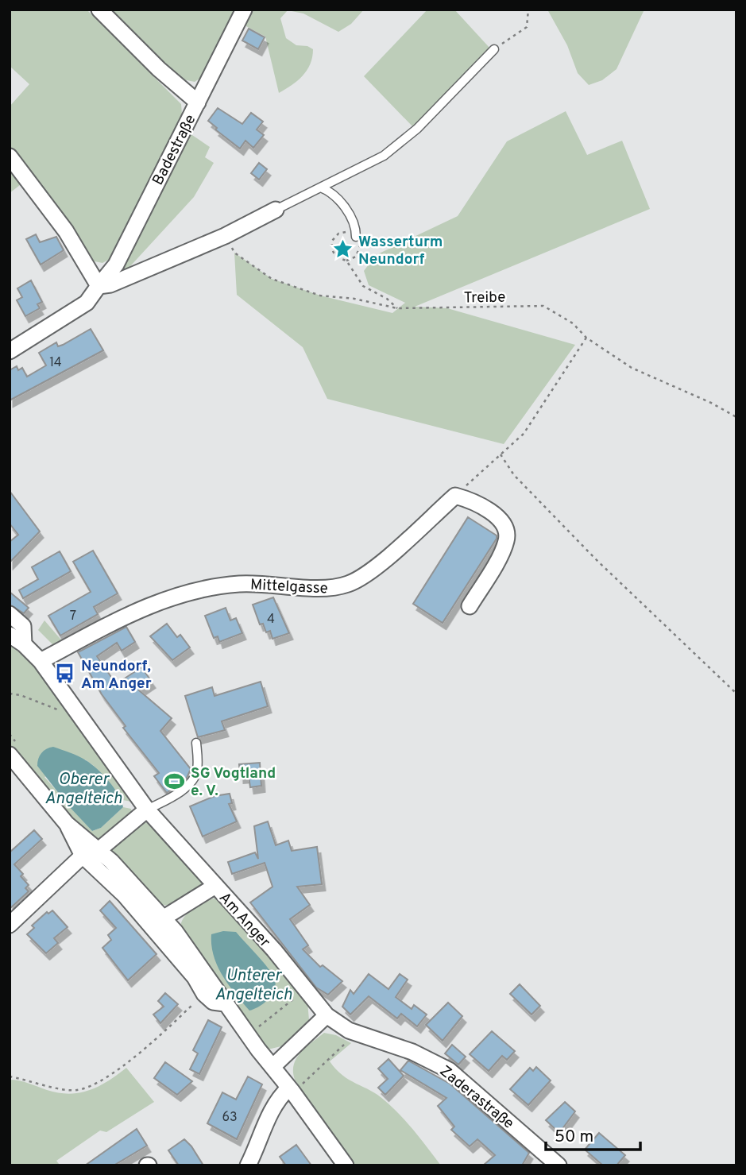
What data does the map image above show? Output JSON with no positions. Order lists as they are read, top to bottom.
{
  "streets": {
    "street": [
      "Badestraße",
      "Mittelgasse",
      "Am Anger",
      "Zaderastraße"
    ],
    "path": ["Treibe"]
  },
  "crossings": [
    ["Mittelgasse", "Am Anger"],
    ["Am Anger", "Zaderastraße"]
  ],
  "water": ["Oberer Angelteich", "Unterer Angelteich"],
  "places": {
    "place": ["Wasserturm Neundorf"],
    "bus stop": ["Neundorf, Am Anger"],
    "sports": ["SG Vogtland e. V."]
  },
  "house_numbers": [
    "14",
    "7",
    "4",
    "63"
  ],
  "scale_bar": "50 m"
}
